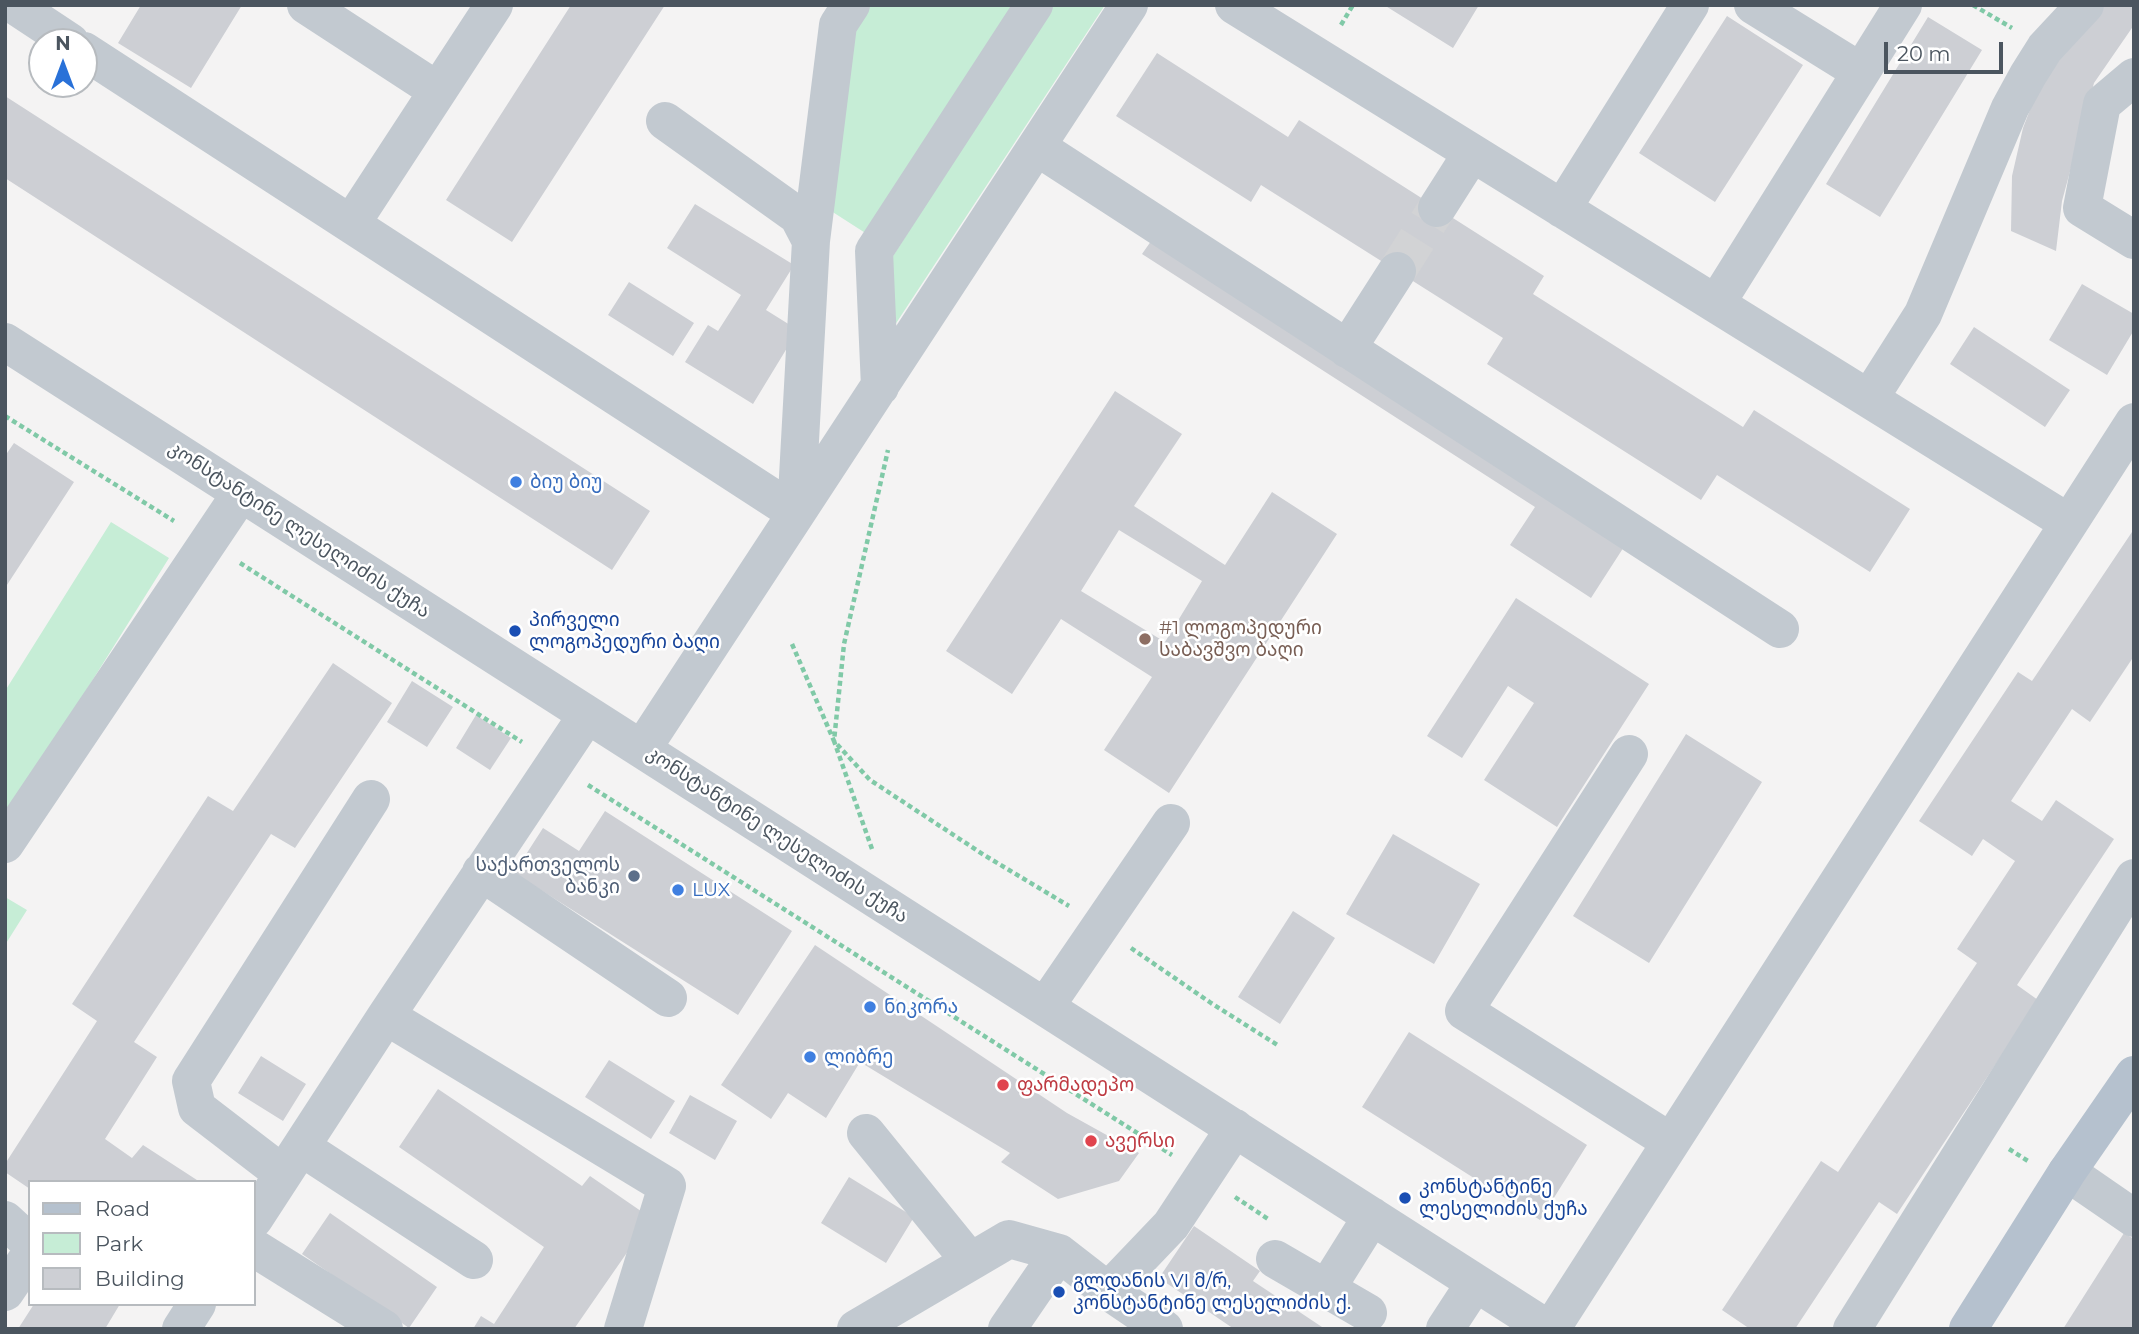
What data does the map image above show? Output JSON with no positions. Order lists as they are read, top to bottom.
{
  "streets": {
    "street": ["კონსტანტინე ლესელიძის ქუჩა"]
  },
  "places": [
    "ბიუ ბიუ",
    "პირველი ლოგოპედური ბაღი",
    "#1 ლოგოპედური საბავშვო ბაღი",
    "საქართველოს ბანკი",
    "LUX",
    "ნიკორა",
    "ლიბრე",
    "ფარმადეპო",
    "ავერსი",
    "კონსტანტინე ლესელიძის ქუჩა",
    "გლდანის VI მ/რ, კონსტანტინე ლესელიძის ქ."
  ],
  "legend": ["Road", "Park", "Building"],
  "scale_bar": "20 m",
  "north": "top"
}
